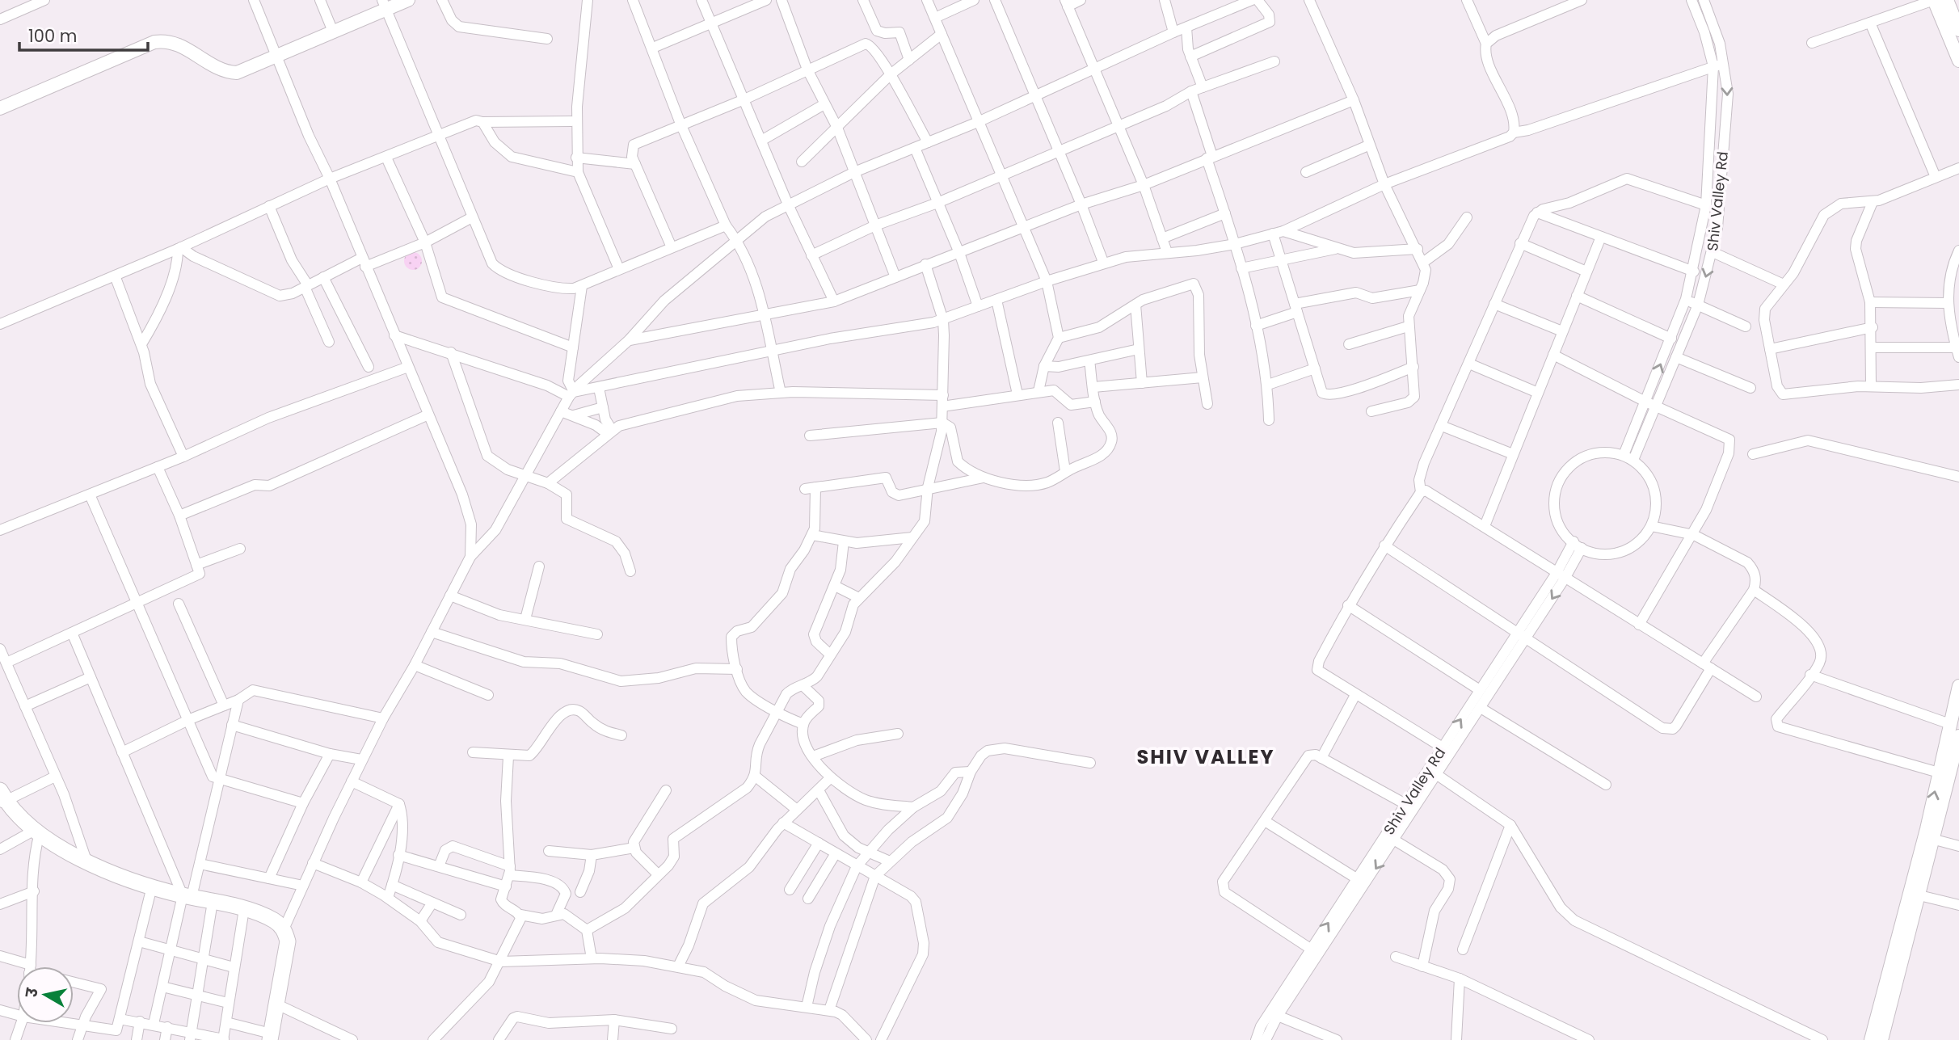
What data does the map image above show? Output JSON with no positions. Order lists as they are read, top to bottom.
{
  "streets": {
    "street": ["Shiv Valley Rd"]
  },
  "districts": ["SHIV VALLEY"],
  "scale_bar": "100 m",
  "north": "left"
}
